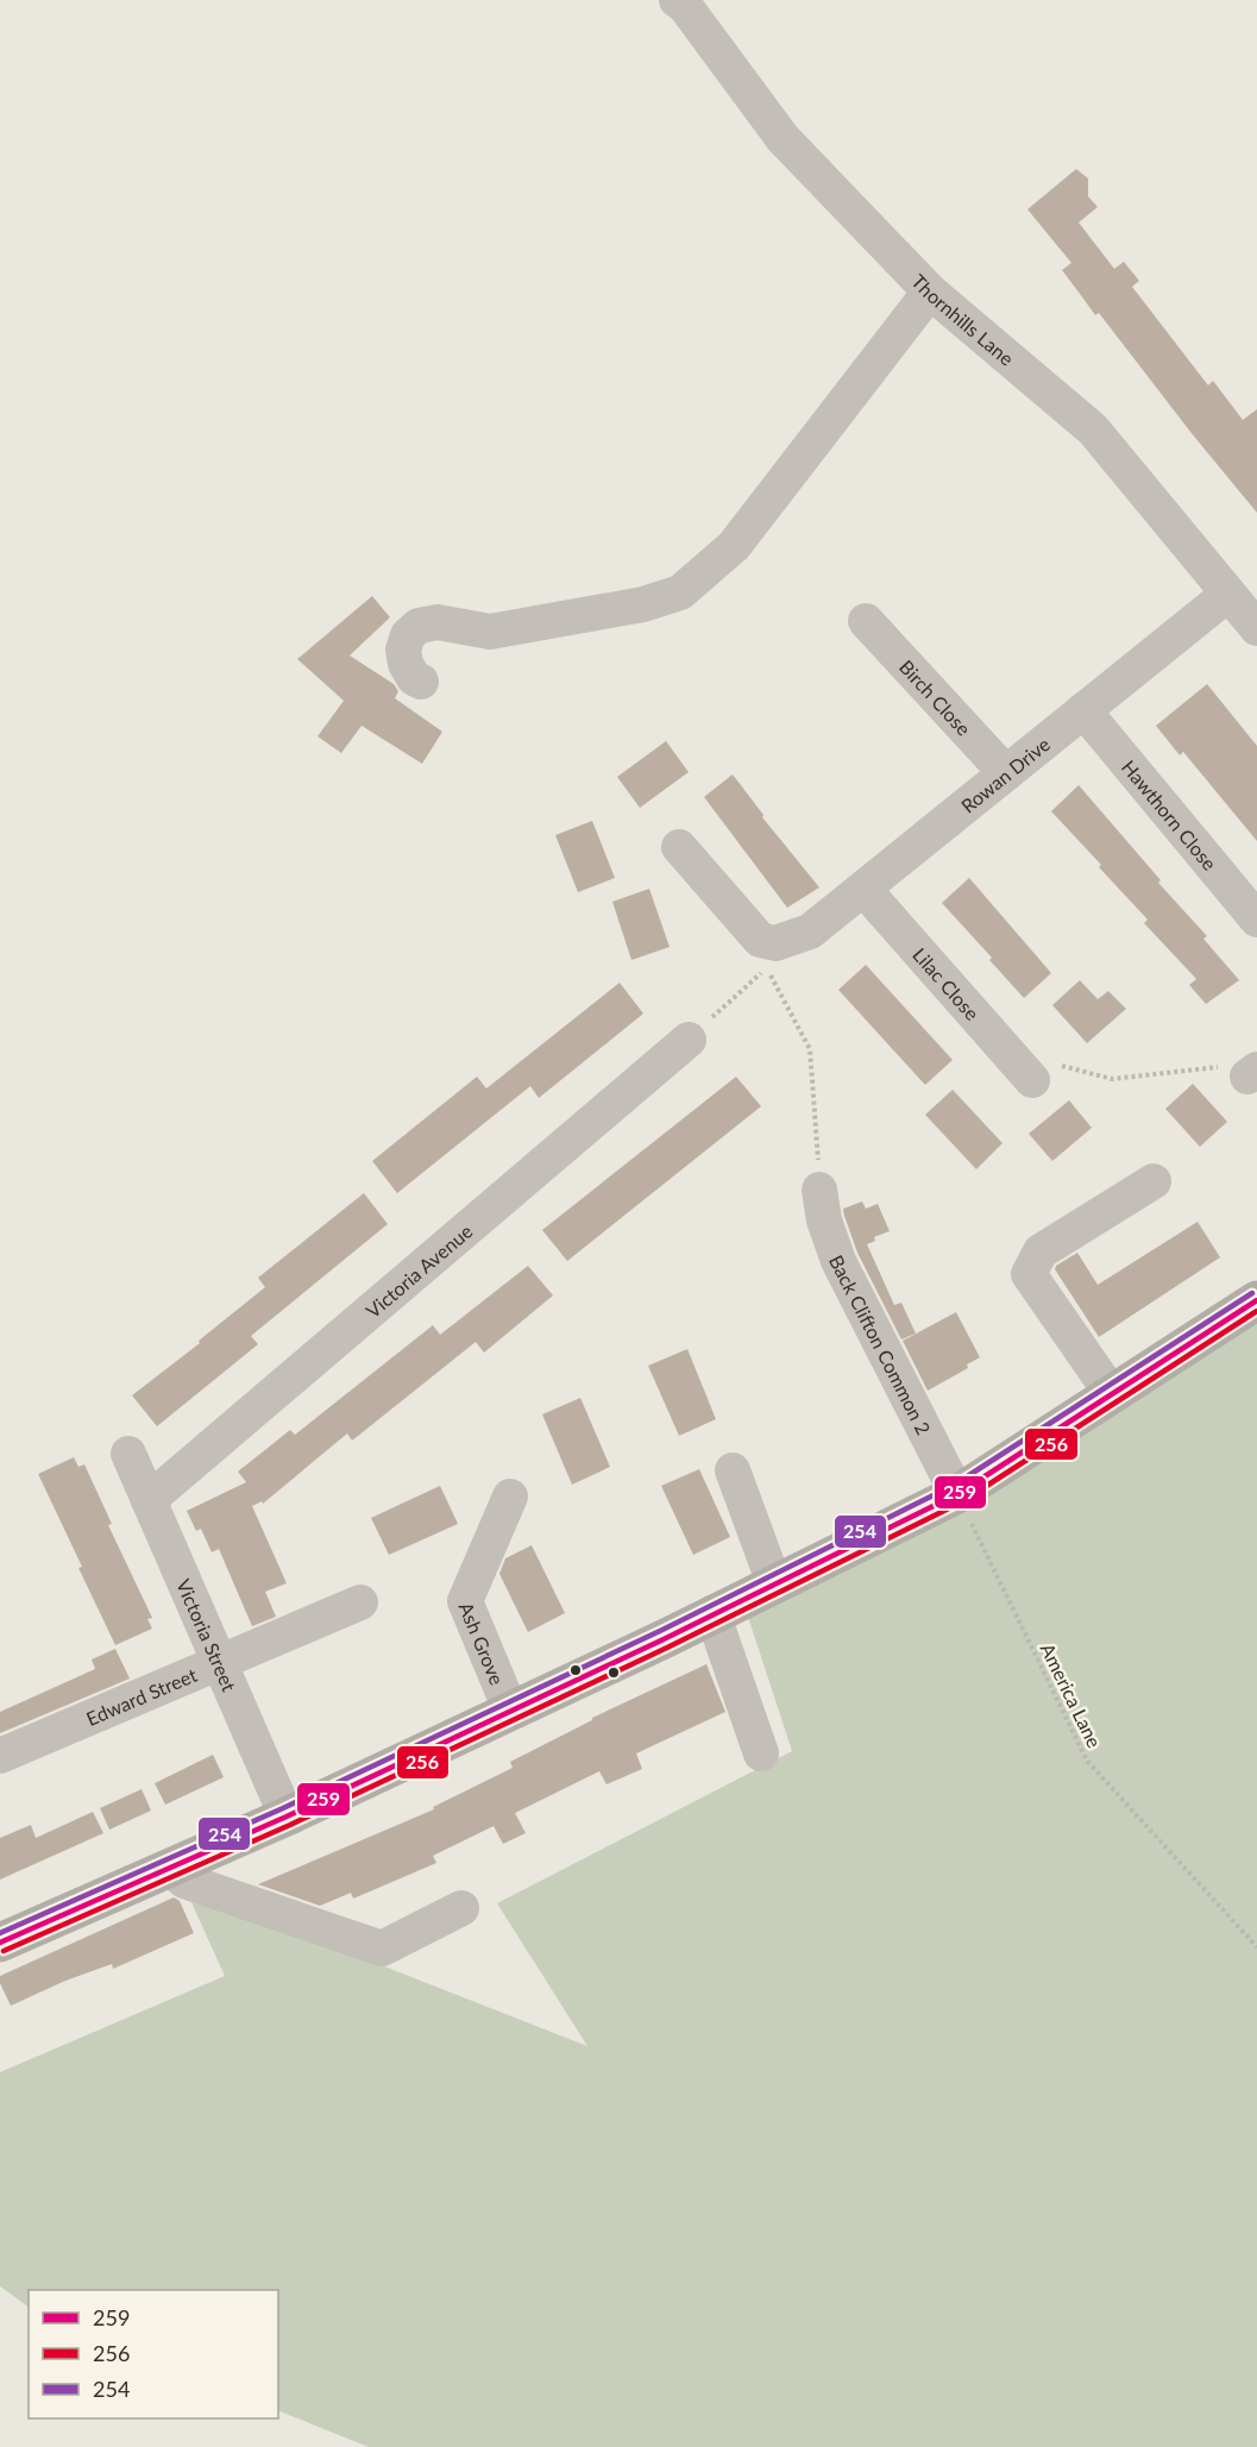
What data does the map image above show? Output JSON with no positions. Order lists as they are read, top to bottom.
{
  "streets": {
    "street": [
      "Thornhills Lane",
      "Birch Close",
      "Rowan Drive",
      "Hawthorn Close",
      "Lilac Close",
      "Victoria Avenue",
      "Back Clifton Common 2",
      "Victoria Street",
      "Ash Grove",
      "Edward Street"
    ],
    "path": ["America Lane"]
  },
  "crossings": [
    ["Thornhills Lane", "Rowan Drive"],
    ["Birch Close", "Rowan Drive"],
    ["Rowan Drive", "Hawthorn Close"],
    ["Rowan Drive", "Lilac Close"],
    ["Victoria Avenue", "Victoria Street"],
    ["Back Clifton Common 2", "America Lane"],
    ["Victoria Street", "Edward Street"]
  ],
  "lines": ["transit line 254", "transit line 259", "transit line 256"],
  "legend": ["259", "256", "254"]
}
